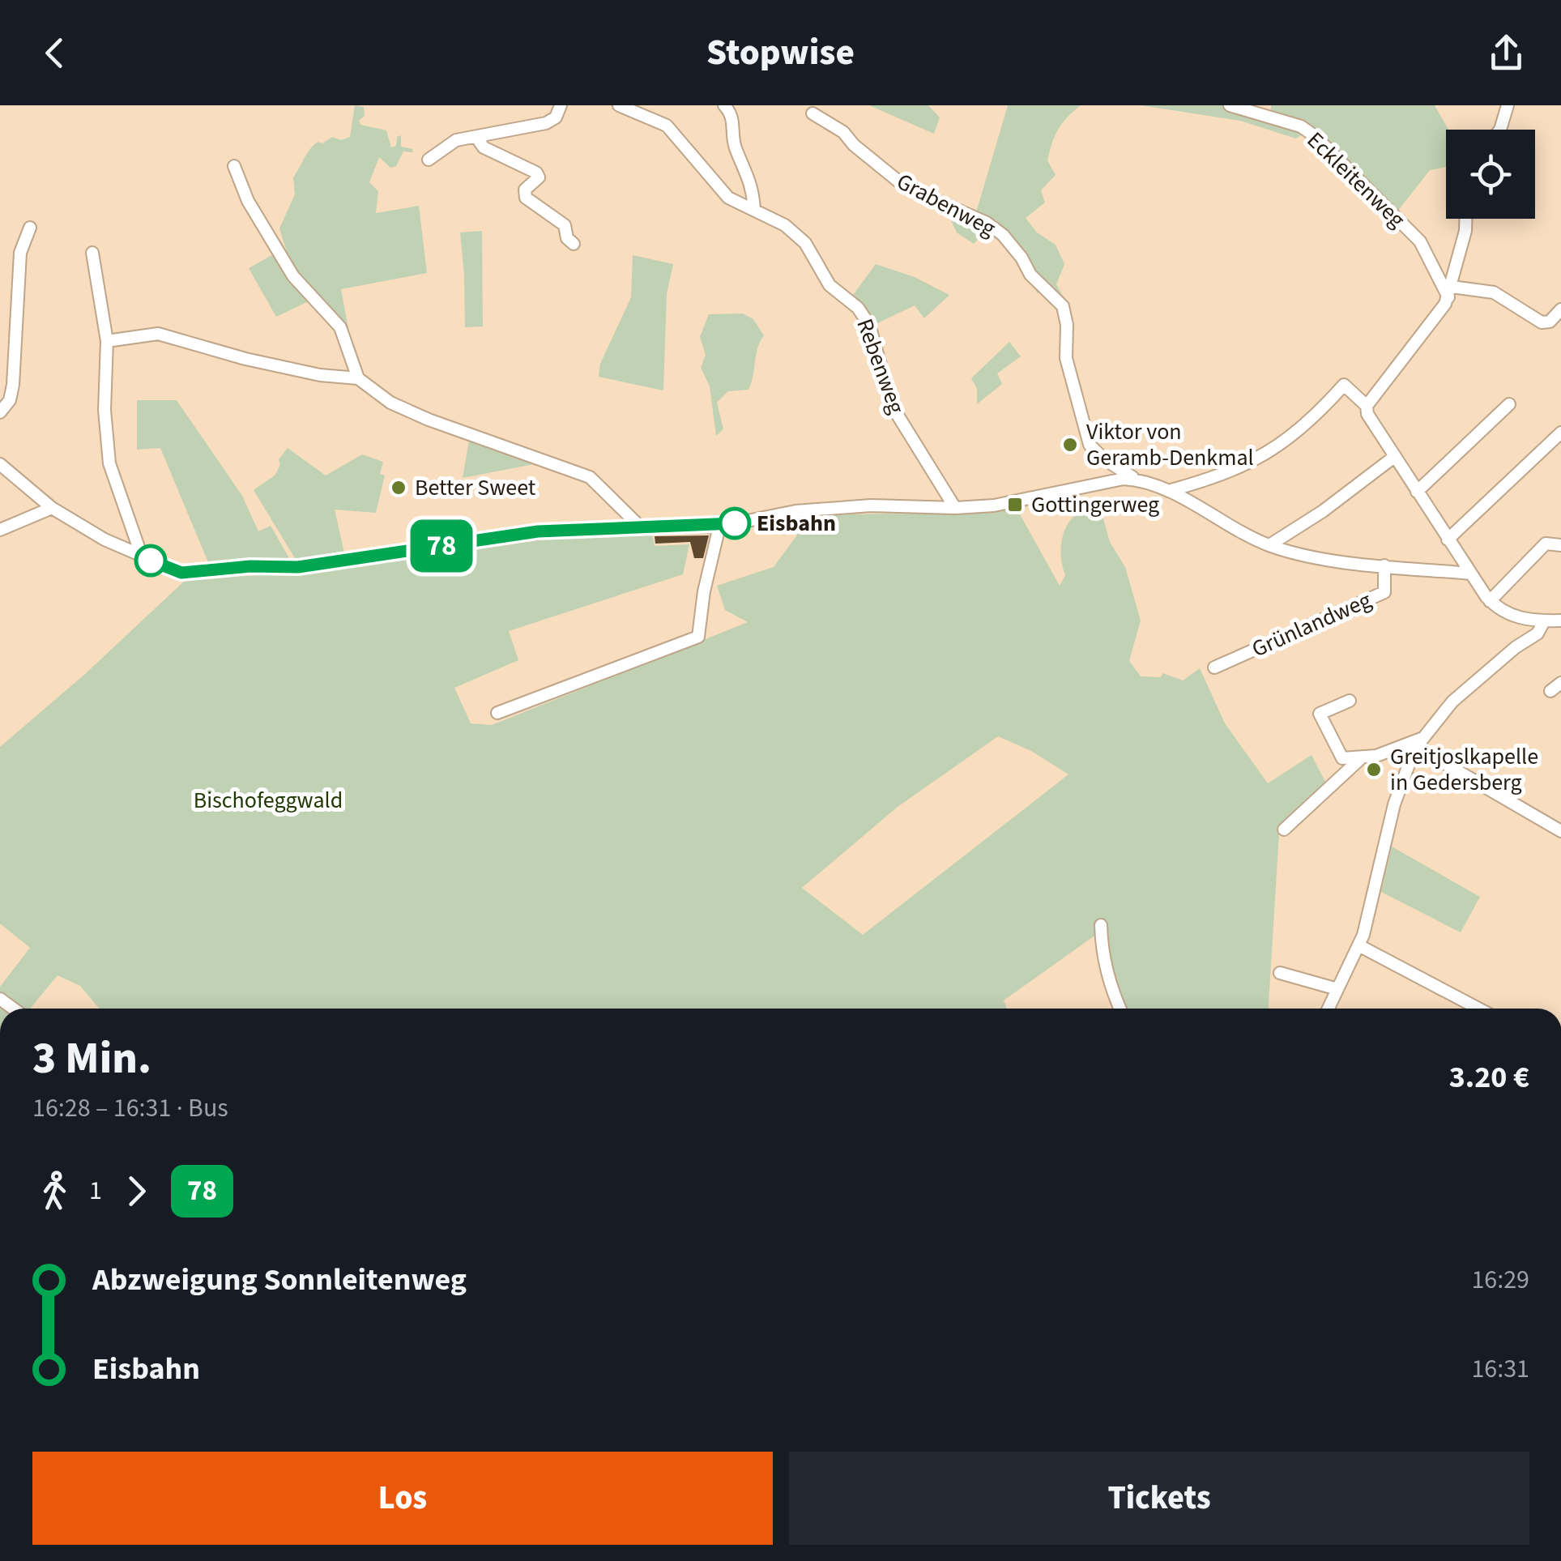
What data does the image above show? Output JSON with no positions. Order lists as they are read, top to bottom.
{
  "streets": {
    "street": [
      "Eckleitenweg",
      "Grabenweg",
      "Rebenweg",
      "Grünlandweg"
    ]
  },
  "parks": ["Bischofeggwald"],
  "places": {
    "other": [
      "Viktor von Geramb-Denkmal",
      "Better Sweet",
      "Eisbahn",
      "Greitjoslkapelle in Gedersberg"
    ],
    "transit": ["Gottingerweg"]
  },
  "lines": ["bus line 78"],
  "page": {
    "header": "Stopwise",
    "on_map": "78",
    "heading": ["3 Min.", "16:28 – 16:31 · Bus", "3.20 €"],
    "legs": ["1", "78"],
    "list": [
      {
        "name": "Abzweigung Sonnleitenweg",
        "value": "16:29"
      },
      {
        "name": "Eisbahn",
        "value": "16:31"
      }
    ],
    "buttons": ["Los", "Tickets"]
  }
}
